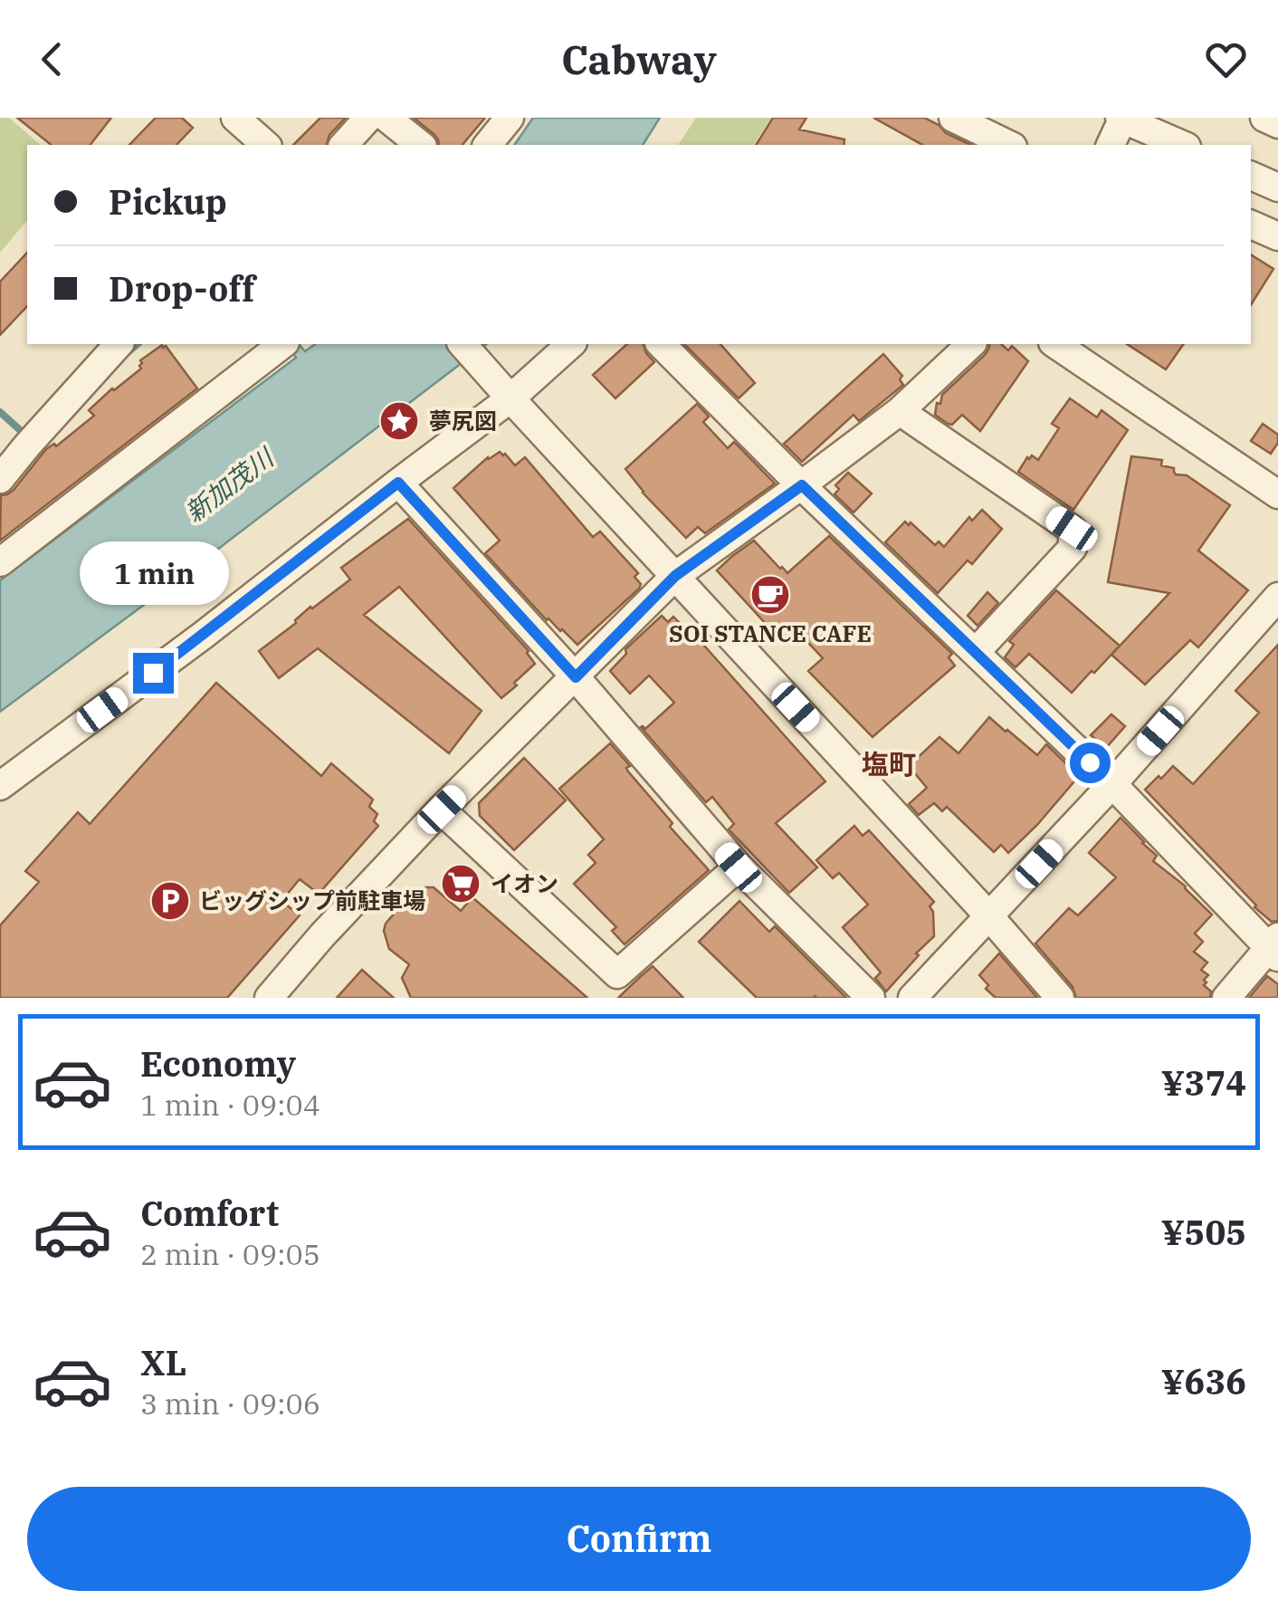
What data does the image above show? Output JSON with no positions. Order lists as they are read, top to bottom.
{
  "districts": ["塩町"],
  "water": ["新加茂川"],
  "places": {
    "place": ["夢尻図"],
    "cafe": ["SOI STANCE CAFE"],
    "supermarket": ["イオン"],
    "parking": ["ビッグシップ前駐車場"]
  },
  "page": {
    "header": "Cabway",
    "banner": ["Pickup", "Drop-off"],
    "bubble": "1 min",
    "list": [
      {
        "name": "Economy",
        "note": "1 min · 09:04",
        "value": "¥374"
      },
      {
        "name": "Comfort",
        "note": "2 min · 09:05",
        "value": "¥505"
      },
      {
        "name": "XL",
        "note": "3 min · 09:06",
        "value": "¥636"
      }
    ],
    "buttons": "Confirm"
  }
}
